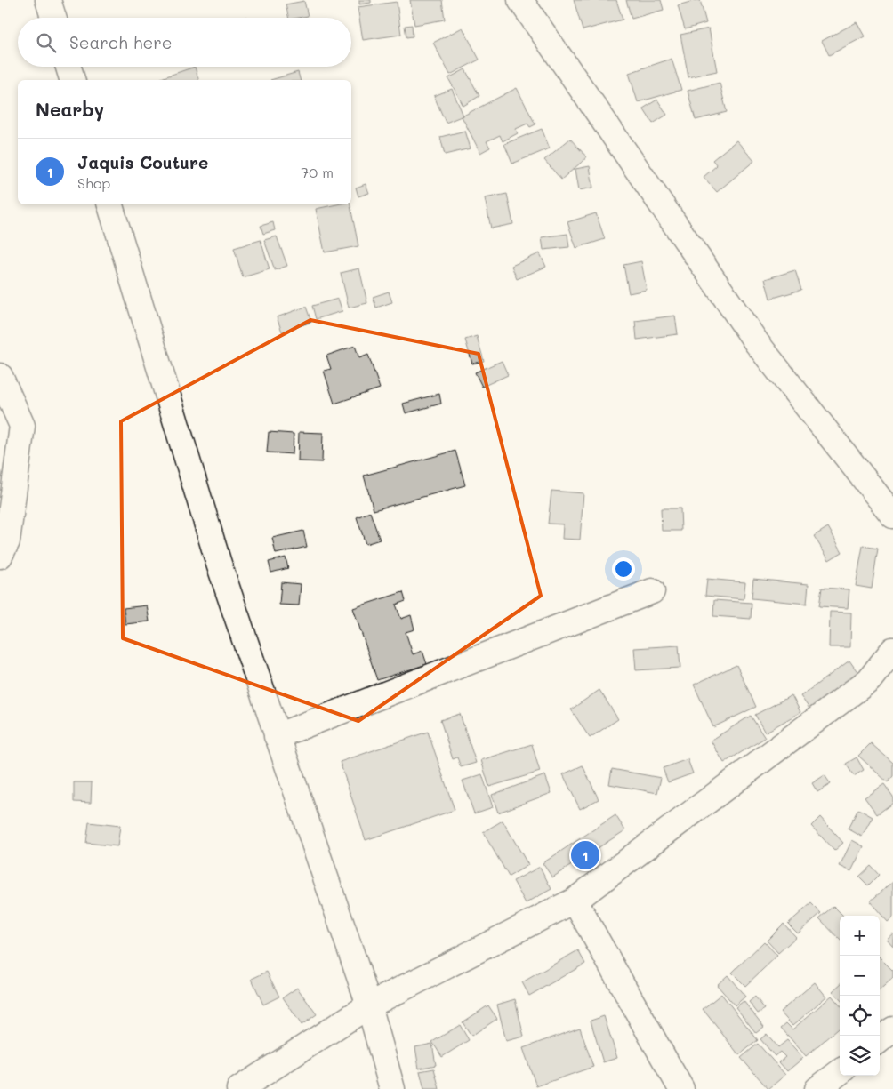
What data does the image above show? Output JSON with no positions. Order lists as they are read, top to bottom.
{
  "page": {
    "search": "Search here",
    "heading": "Nearby",
    "list": [
      {
        "mark": "1",
        "name": "Jaquis Couture",
        "note": "Shop",
        "value": "70 m"
      }
    ],
    "pins": "1",
    "map_buttons": ["+", "−"]
  }
}
